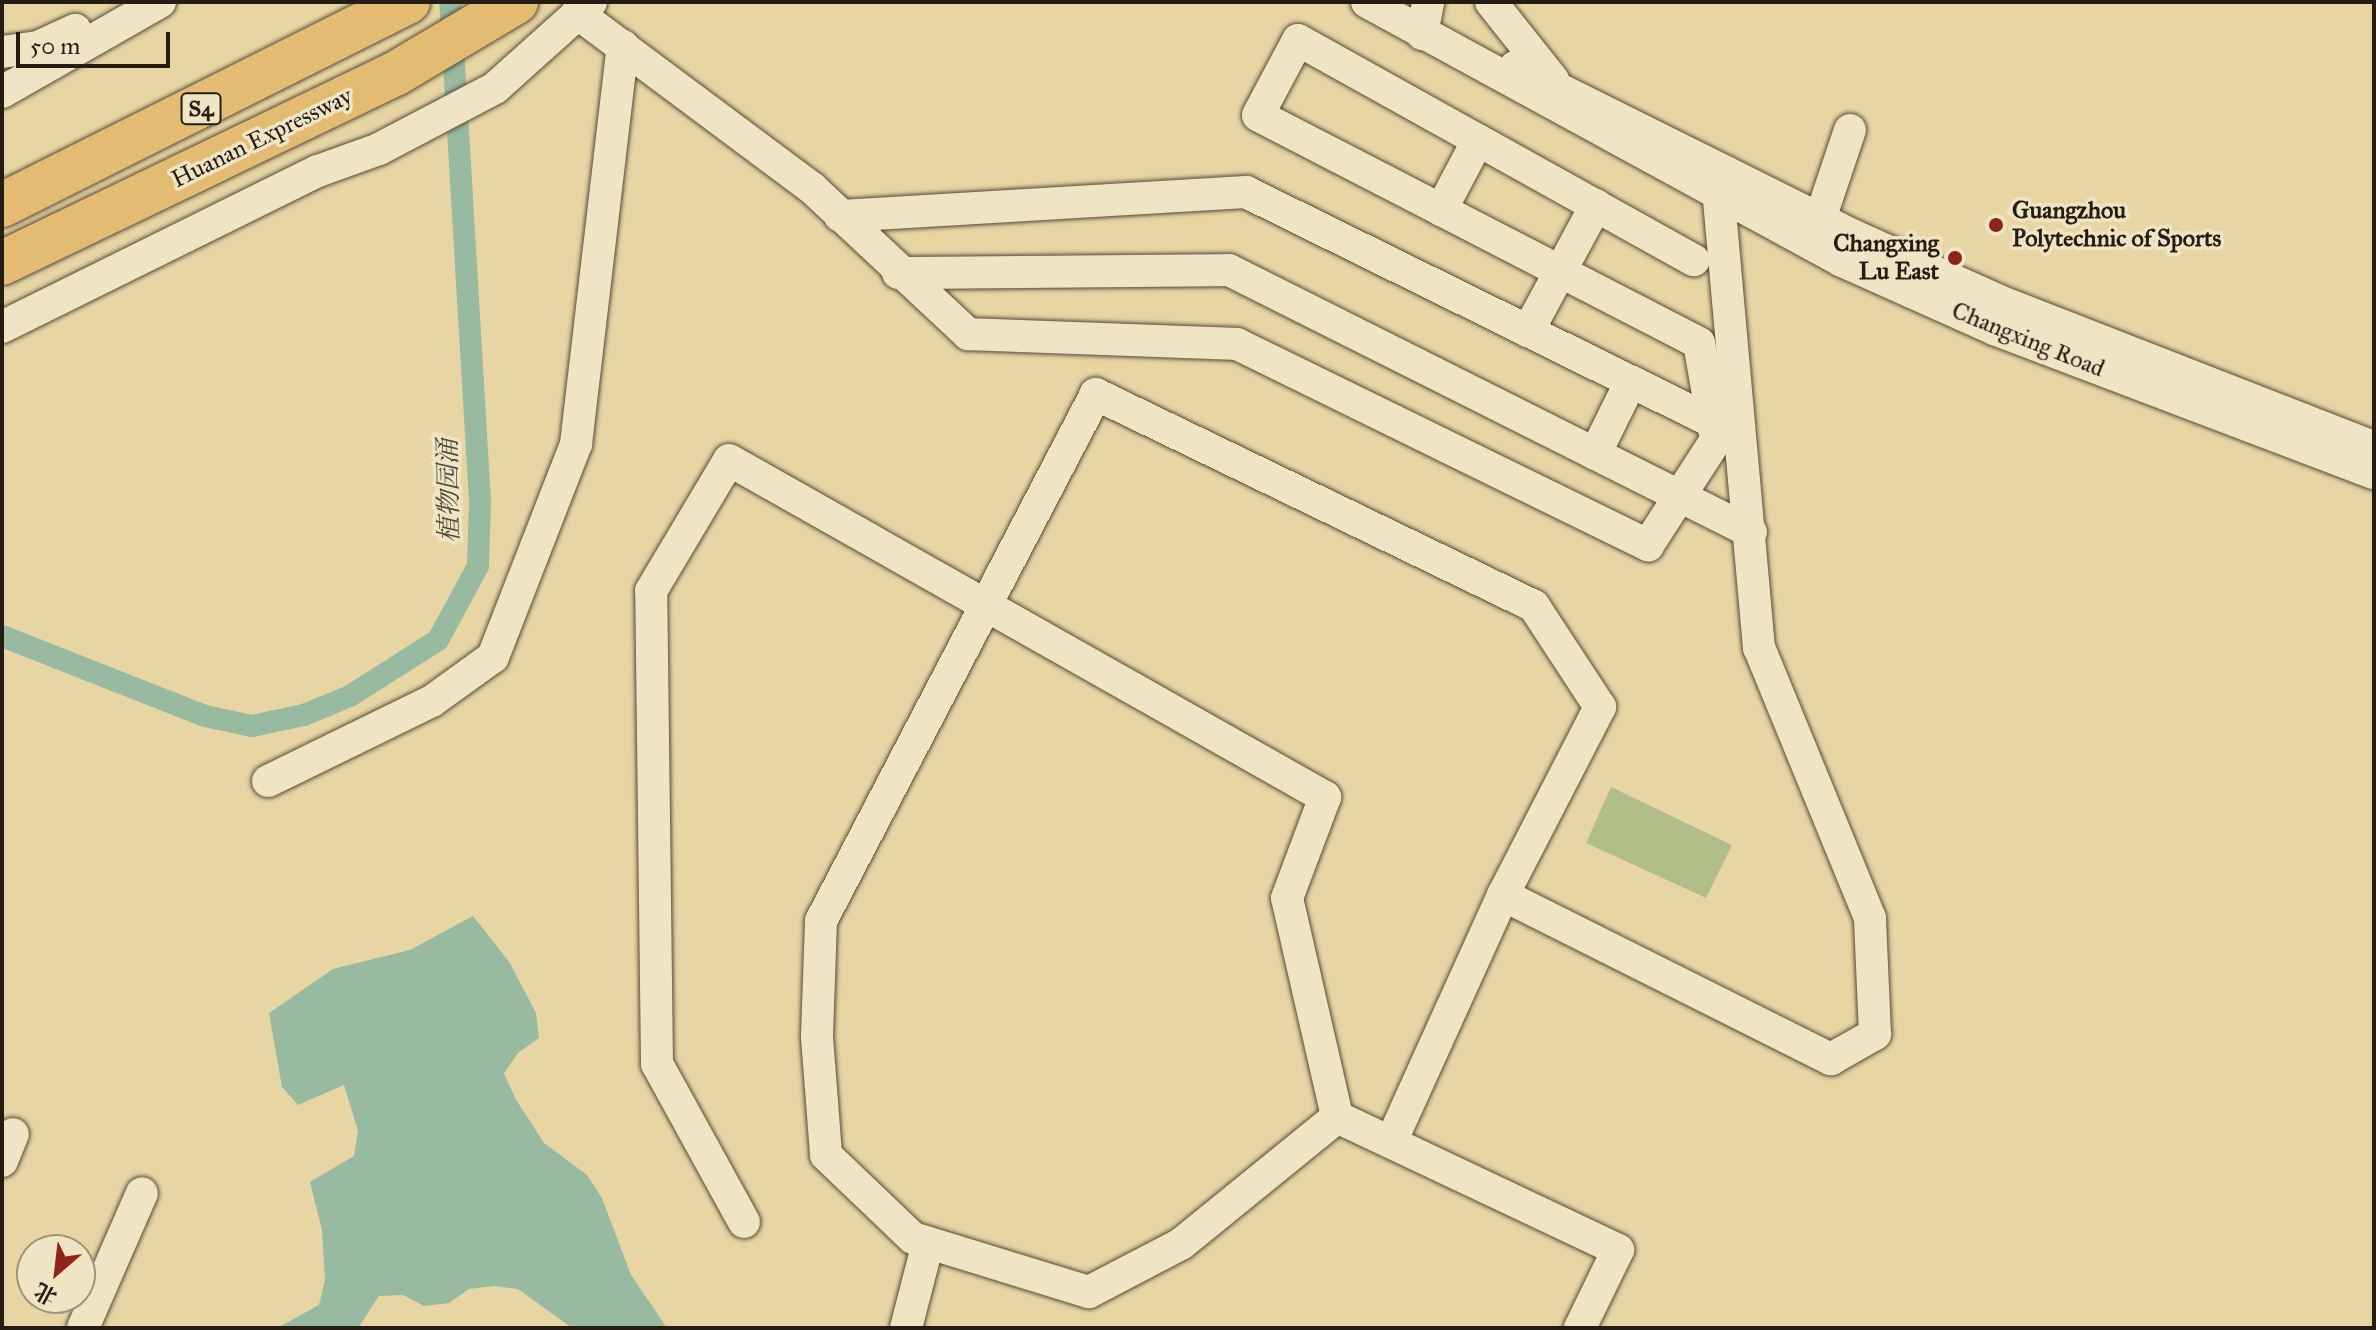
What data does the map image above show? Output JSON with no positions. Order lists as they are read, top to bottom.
{
  "streets": {
    "highway": ["S4", "Huanan Expressway"],
    "street": ["Changxing Road"]
  },
  "water": ["植物园涌"],
  "places": ["Guangzhou Polytechnic of Sports", "Changxing Lu East"],
  "scale_bar": "50 m",
  "north": "bottom left"
}
